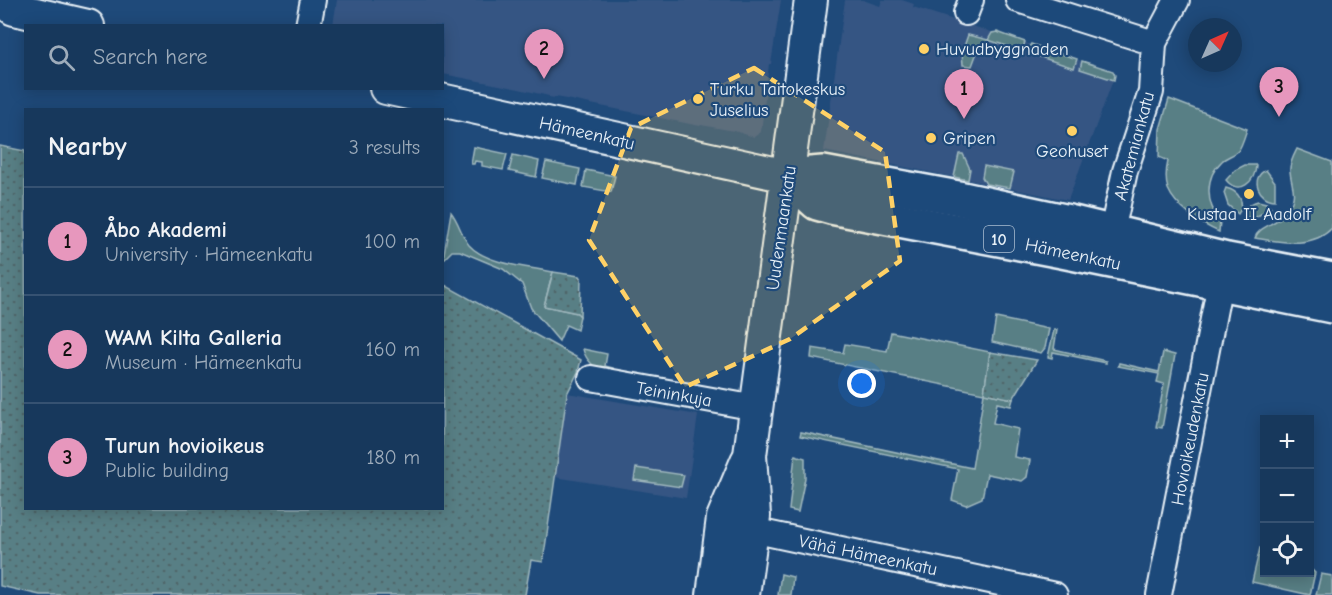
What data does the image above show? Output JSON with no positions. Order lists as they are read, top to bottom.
{
  "streets": {
    "highway": ["Hämeenkatu", "10"],
    "main road": ["Uudenmaankatu"],
    "street": [
      "Akatemiankatu",
      "Teininkuja",
      "Hovioikeudenkatu",
      "Vähä Hämeenkatu"
    ]
  },
  "crossings": [
    ["Hämeenkatu", "Akatemiankatu"],
    ["Hämeenkatu", "Uudenmaankatu"],
    ["Hämeenkatu", "Hovioikeudenkatu"],
    ["Uudenmaankatu", "Teininkuja"],
    ["Uudenmaankatu", "Vähä Hämeenkatu"]
  ],
  "places": [
    "Huvudbyggnaden",
    "Turku Taitokeskus Juselius",
    "Geohuset",
    "Gripen",
    "Kustaa II Aadolf"
  ],
  "north": "top right",
  "page": {
    "search": "Search here",
    "pins": ["2", "3", "1"],
    "heading": ["Nearby", "3 results"],
    "list": [
      {
        "mark": "1",
        "name": "Åbo Akademi",
        "note": "University · Hämeenkatu",
        "value": "100 m"
      },
      {
        "mark": "2",
        "name": "WAM Kilta Galleria",
        "note": "Museum · Hämeenkatu",
        "value": "160 m"
      },
      {
        "mark": "3",
        "name": "Turun hovioikeus",
        "note": "Public building",
        "value": "180 m"
      }
    ],
    "map_buttons": ["+", "−"]
  }
}
